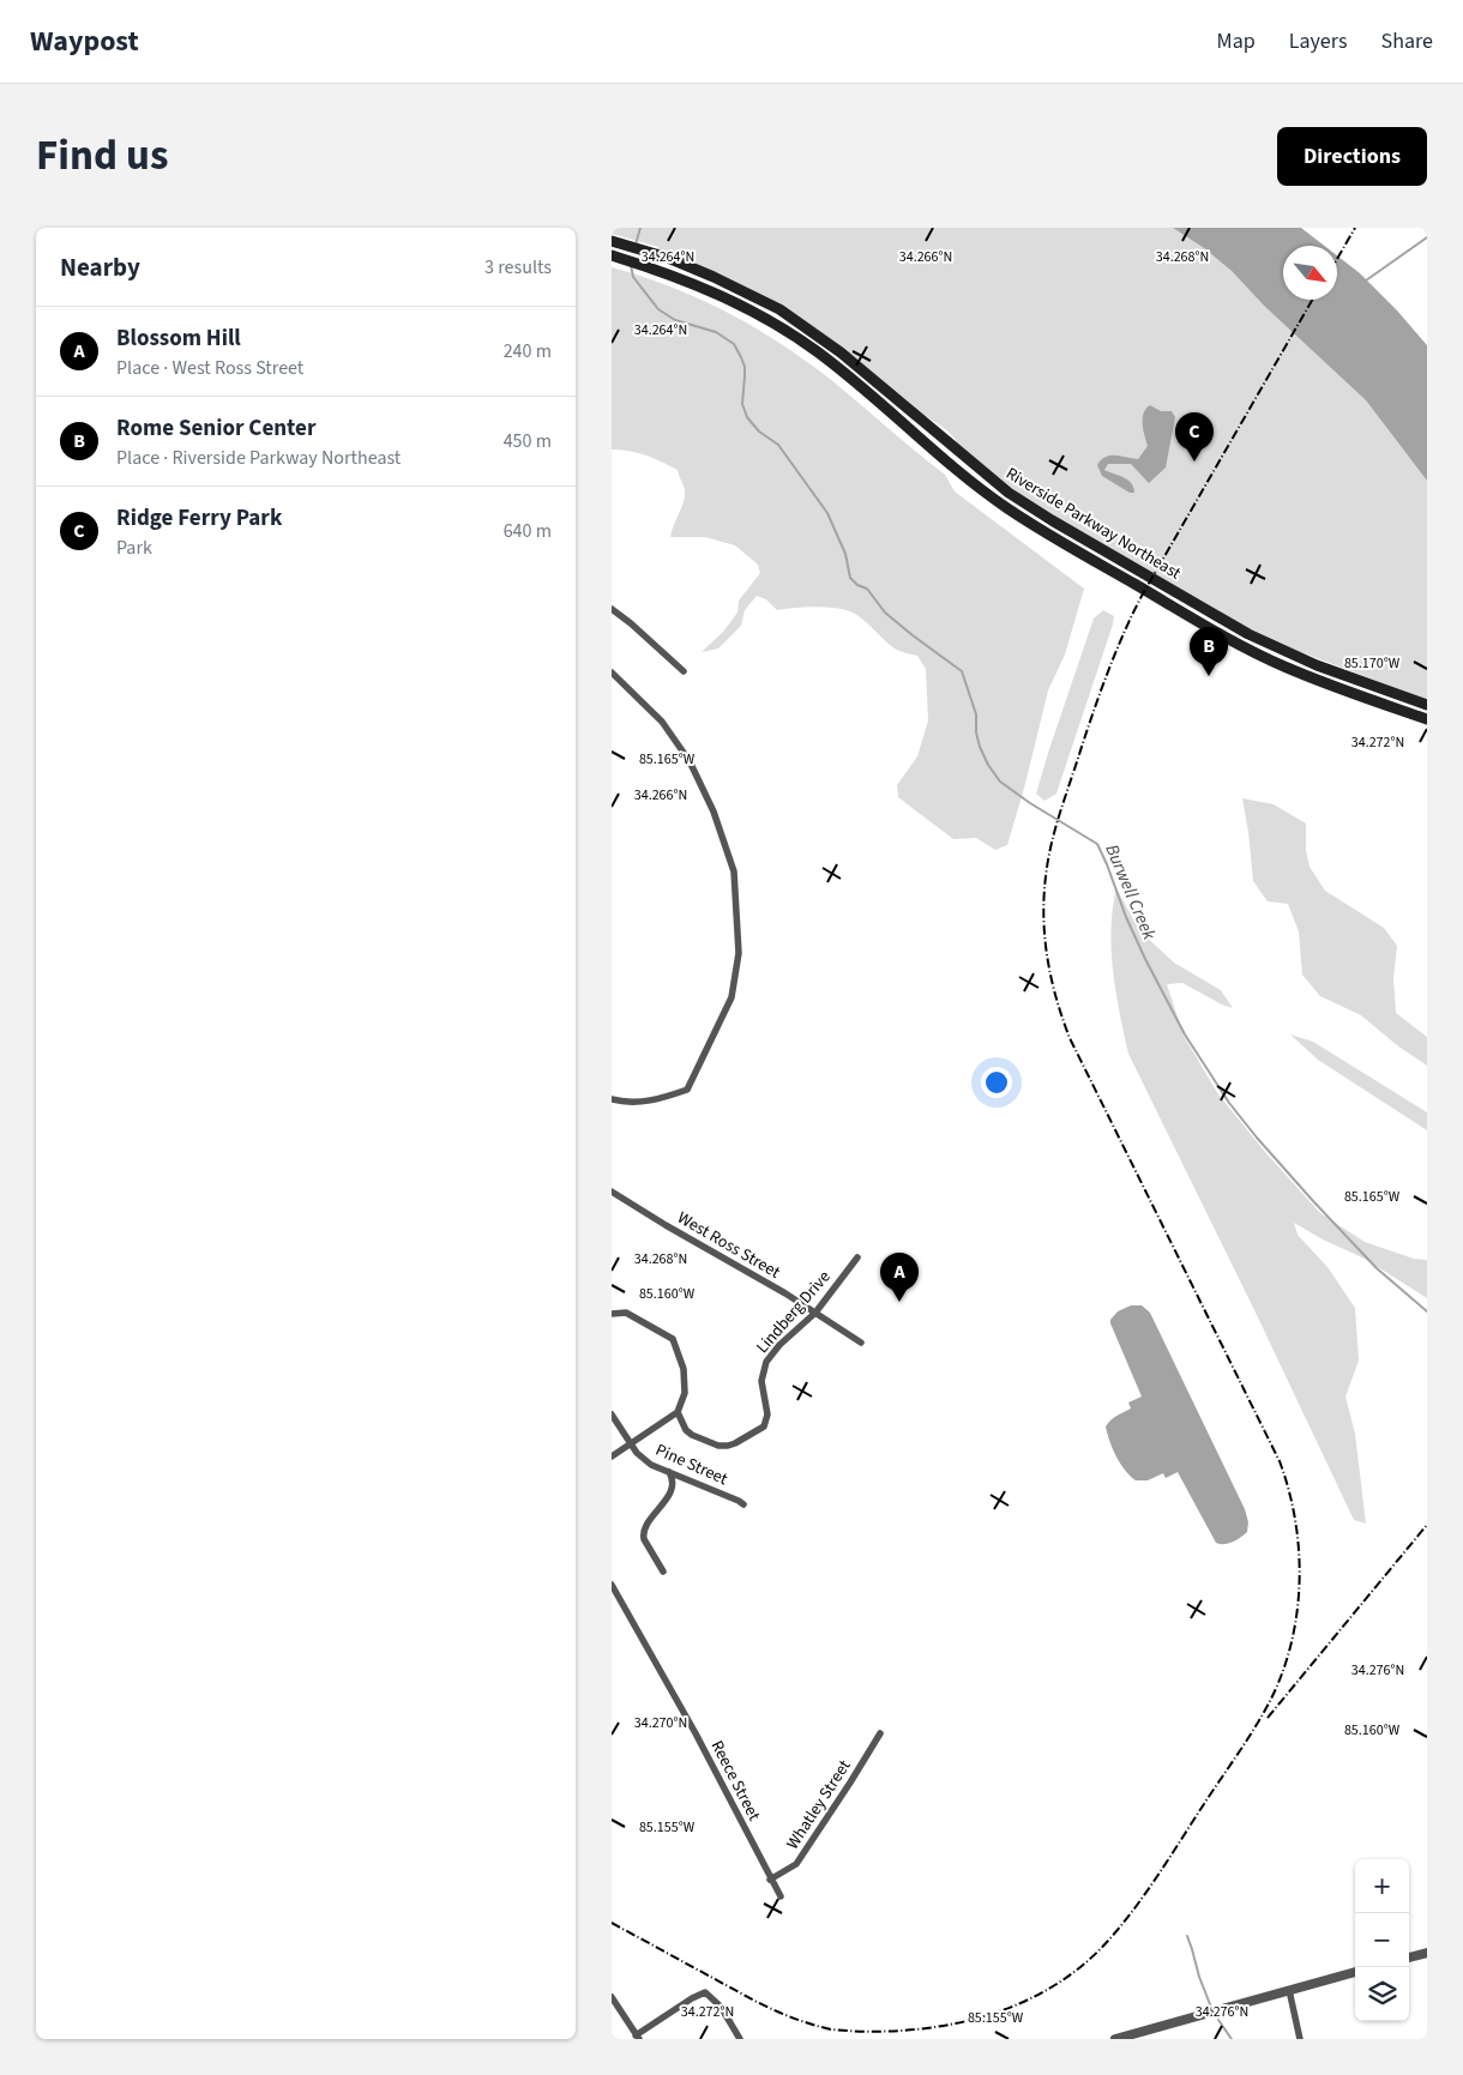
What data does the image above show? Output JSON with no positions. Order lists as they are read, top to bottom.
{
  "streets": {
    "main road": ["Riverside Parkway Northeast"],
    "street": [
      "West Ross Street",
      "Lindberg Drive",
      "Pine Street",
      "Reece Street",
      "Whatley Street"
    ]
  },
  "crossings": [
    ["West Ross Street", "Lindberg Drive"],
    ["Reece Street", "Whatley Street"]
  ],
  "water": ["Burwell Creek"],
  "north": "bottom right",
  "page": {
    "header": "Waypost",
    "nav": ["Map", "Layers", "Share"],
    "title": "Find us",
    "buttons": "Directions",
    "heading": ["Nearby", "3 results"],
    "list": [
      {
        "mark": "A",
        "name": "Blossom Hill",
        "note": "Place · West Ross Street",
        "value": "240 m"
      },
      {
        "mark": "B",
        "name": "Rome Senior Center",
        "note": "Place · Riverside Parkway Northeast",
        "value": "450 m"
      },
      {
        "mark": "C",
        "name": "Ridge Ferry Park",
        "note": "Park",
        "value": "640 m"
      }
    ],
    "pins": ["C", "B", "A"],
    "map_buttons": ["+", "−"]
  },
  "coordinates": [
    "34.264°N",
    "34.266°N",
    "34.268°N",
    "85.170°W",
    "34.272°N",
    "85.165°W",
    "85.160°W",
    "34.276°N",
    "34.270°N",
    "85.155°W"
  ]
}
